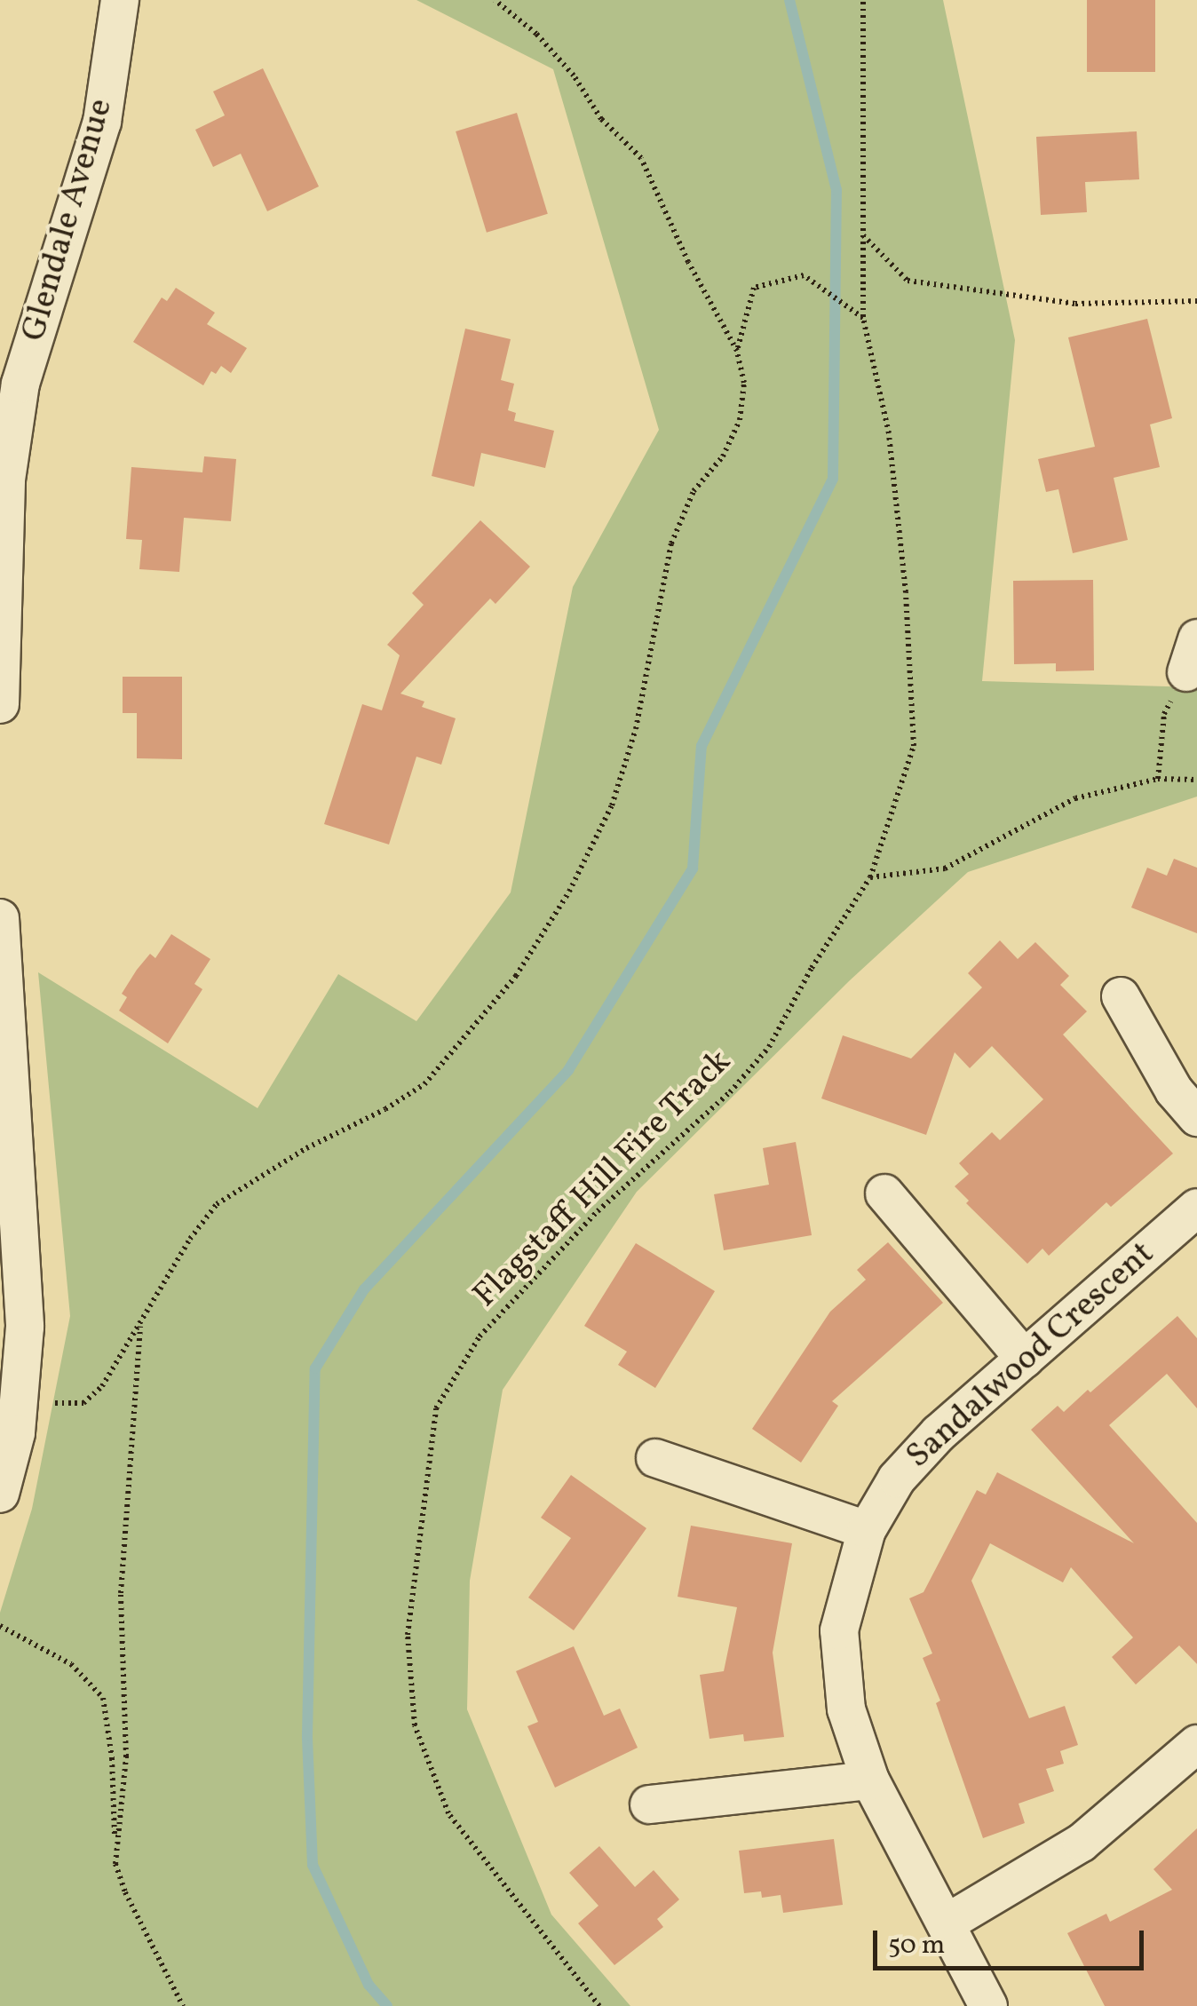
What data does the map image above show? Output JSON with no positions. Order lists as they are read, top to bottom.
{
  "streets": {
    "street": ["Glendale Avenue", "Sandalwood Crescent"],
    "path": ["Flagstaff Hill Fire Track"]
  },
  "scale_bar": "50 m"
}
